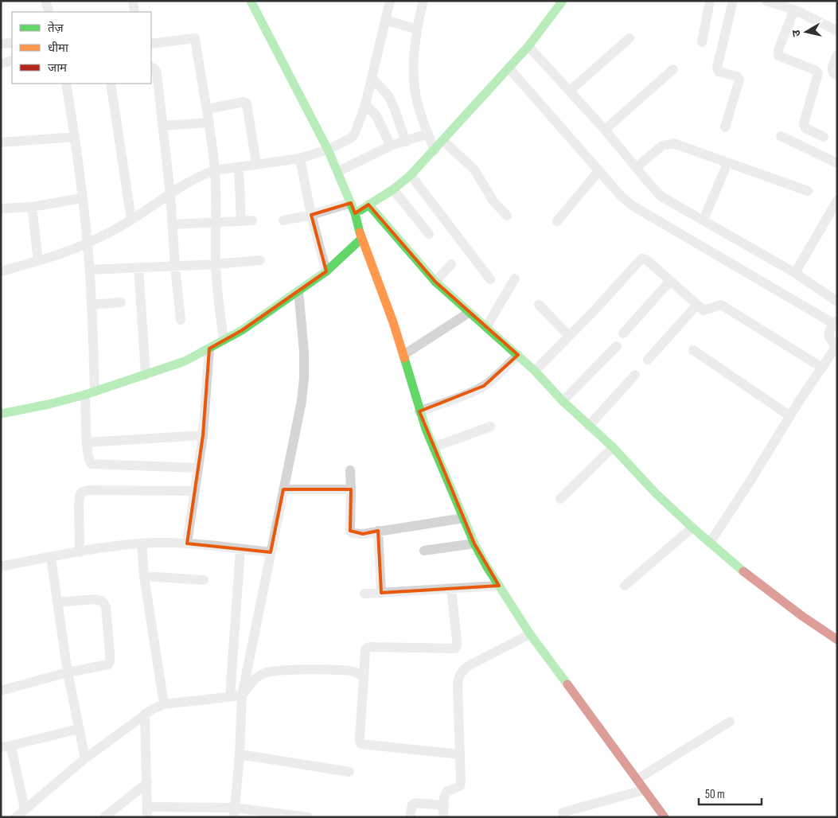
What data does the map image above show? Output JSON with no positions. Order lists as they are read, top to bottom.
{
  "legend": ["तेज़", "धीमा", "जाम"],
  "scale_bar": "50 m",
  "north": "left"
}
